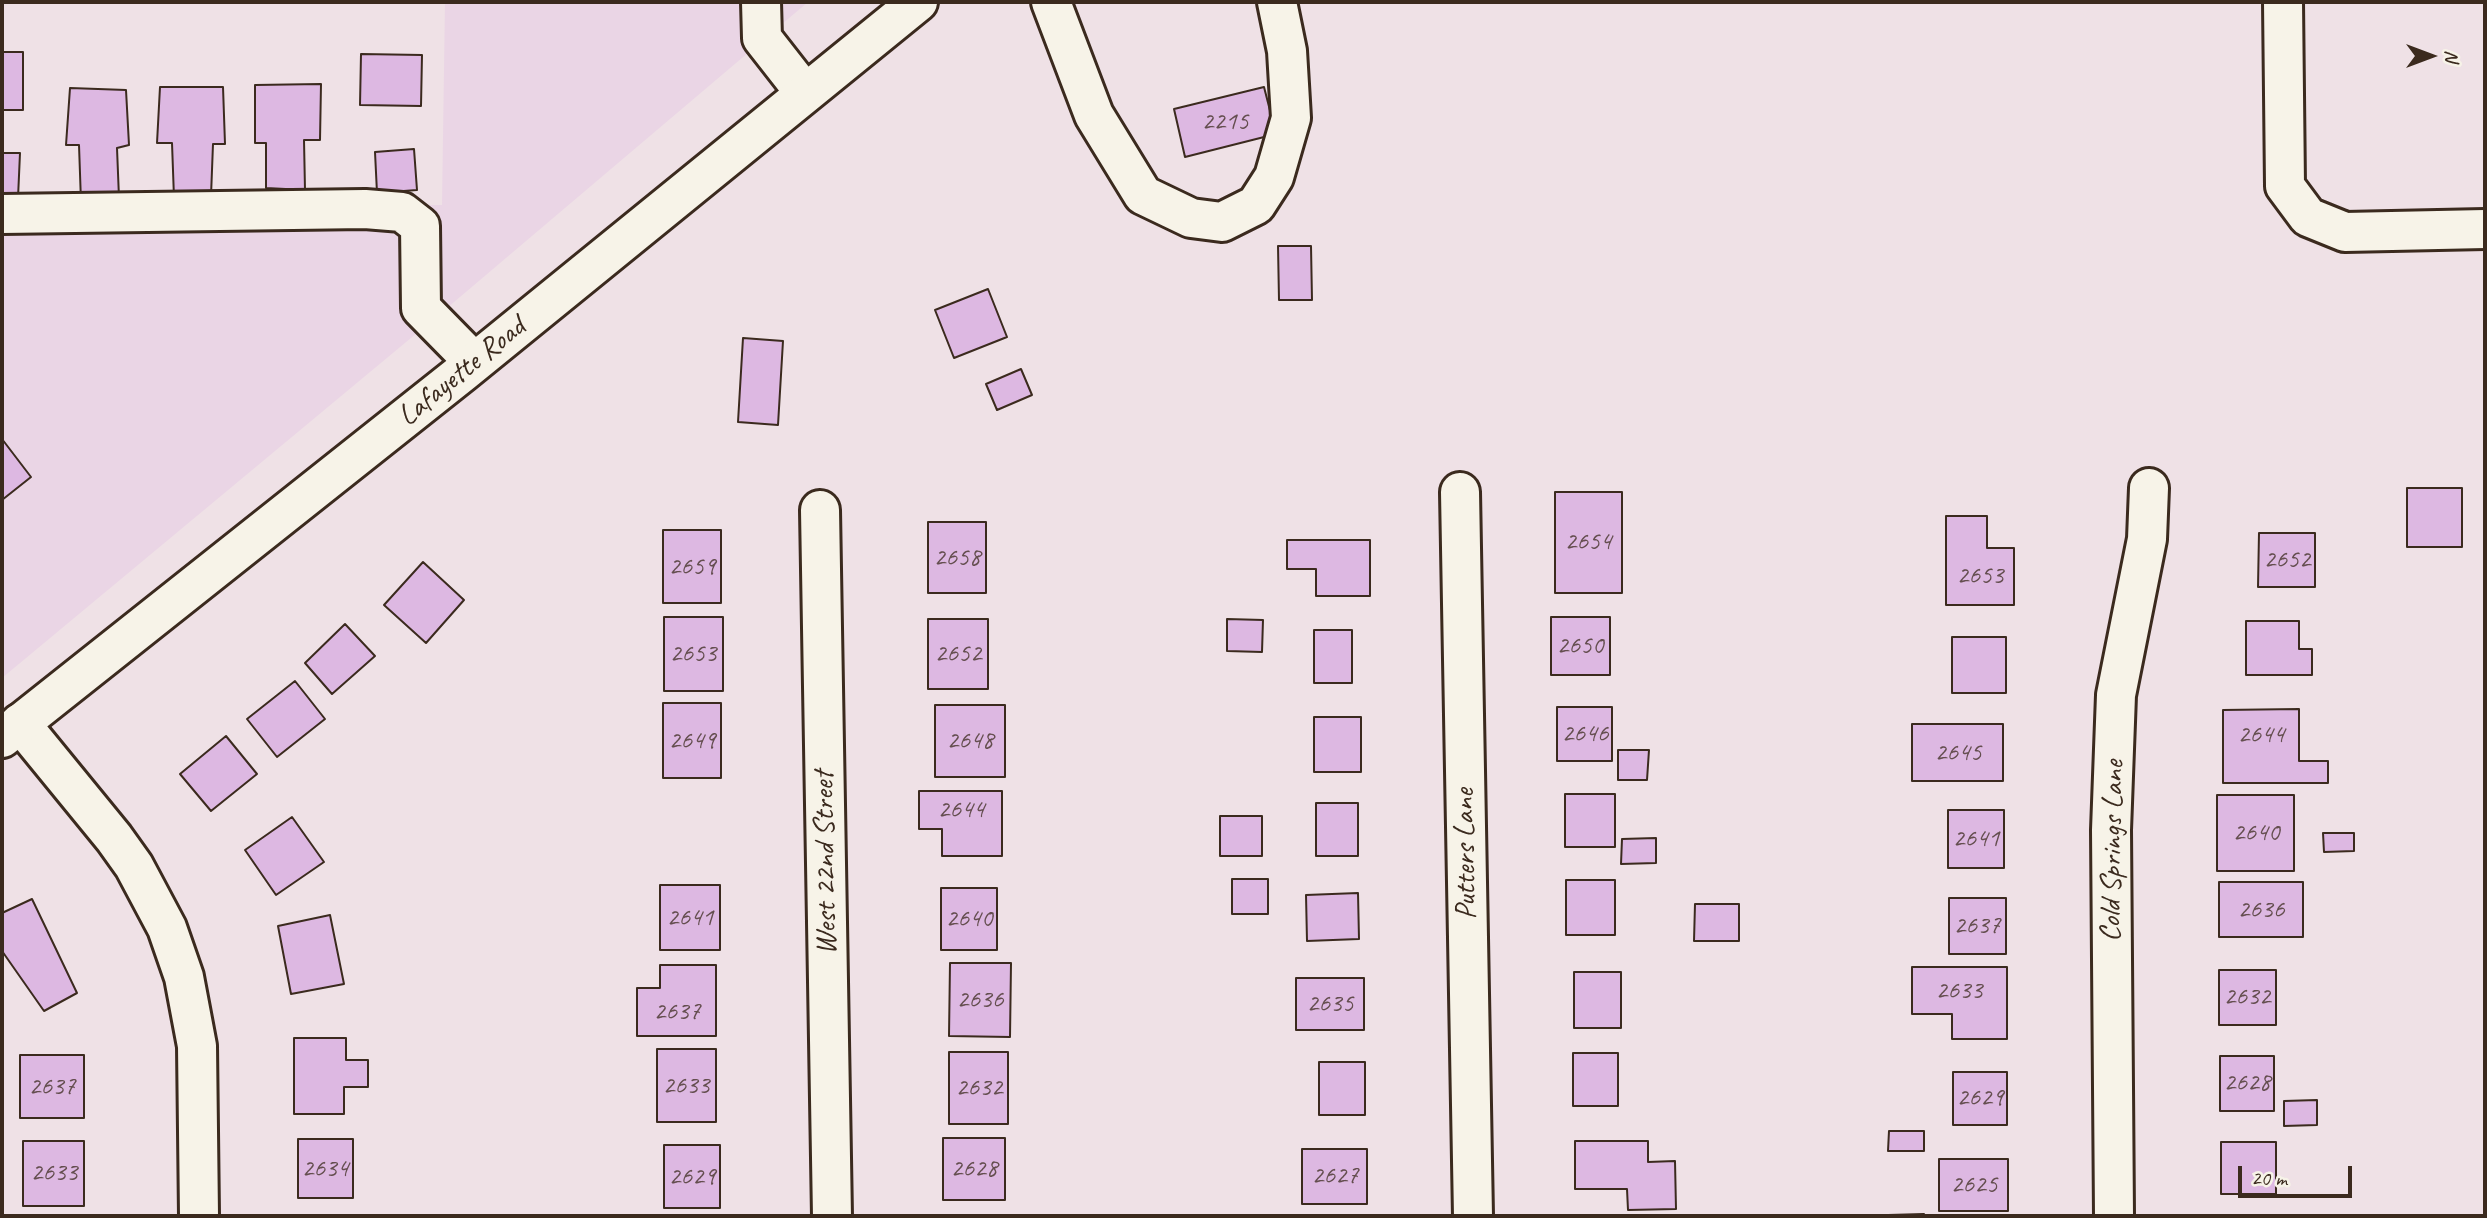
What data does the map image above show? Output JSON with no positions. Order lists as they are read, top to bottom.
{
  "streets": {
    "street": [
      "Lafayette Road",
      "Cold Springs Lane",
      "Putters Lane",
      "West 22nd Street"
    ]
  },
  "house_numbers": [
    "2215",
    "2654",
    "2658",
    "2652",
    "2659",
    "2653",
    "2650",
    "2653",
    "2652",
    "2646",
    "2644",
    "2649",
    "2648",
    "2645",
    "2644",
    "2640",
    "2641",
    "2636",
    "2641",
    "2640",
    "2637",
    "2633",
    "2632",
    "2636",
    "2635",
    "2637",
    "2628",
    "2633",
    "2637",
    "2632",
    "2629",
    "2634",
    "2628",
    "2633",
    "2627",
    "2629",
    "2625"
  ],
  "scale_bar": "20 m",
  "north": "right"
}
